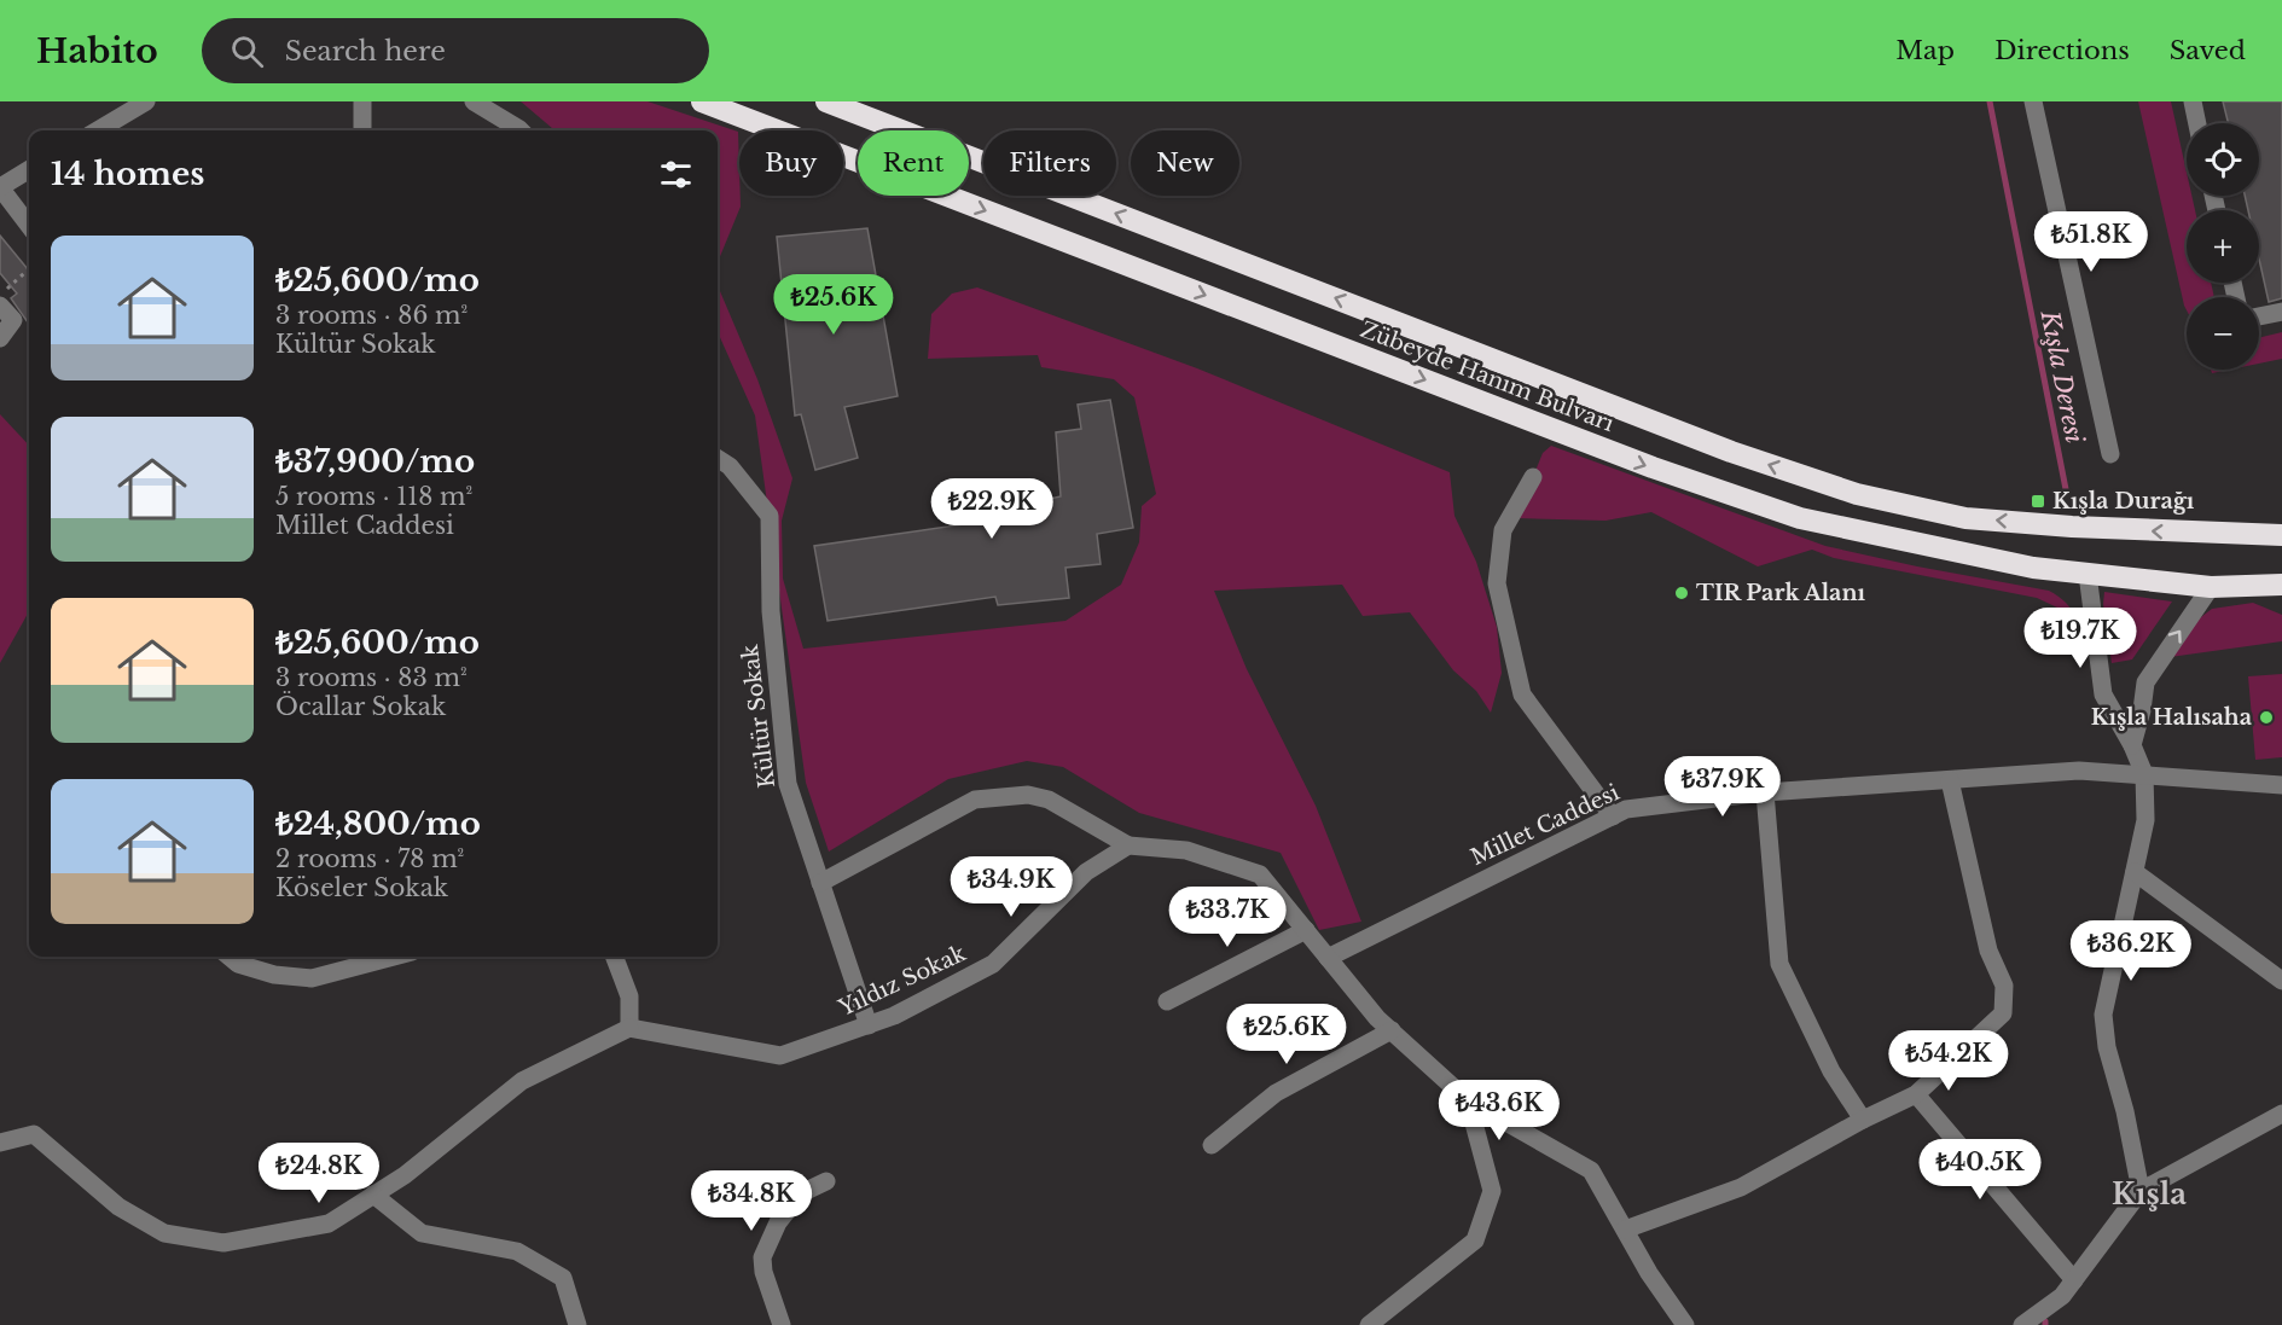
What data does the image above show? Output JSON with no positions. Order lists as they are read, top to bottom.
{
  "streets": {
    "highway": ["Zübeyde Hanım Bulvarı"],
    "street": ["Kültür Sokak", "Millet Caddesi", "Yıldız Sokak"]
  },
  "crossings": [
    ["Kültür Sokak", "Yıldız Sokak"]
  ],
  "districts": ["Kışla"],
  "water": ["Kışla Deresi"],
  "places": {
    "transit": ["Kışla Durağı"],
    "other": ["TIR Park Alanı", "Kışla Halısaha"]
  },
  "page": {
    "header": "Habito",
    "search": "Search here",
    "nav": ["Map", "Directions", "Saved"],
    "map_buttons": ["+", "−"],
    "chip": [
      "Buy",
      "Rent",
      "Filters",
      "New"
    ],
    "heading": "14 homes",
    "price": [
      "₺51.8K",
      "₺25.6K",
      "₺22.9K",
      "₺19.7K",
      "₺37.9K",
      "₺34.9K",
      "₺33.7K",
      "₺36.2K",
      "₺25.6K",
      "₺54.2K",
      "₺43.6K",
      "₺40.5K",
      "₺24.8K",
      "₺34.8K"
    ],
    "list": [
      {
        "name": "₺25,600/mo",
        "note": "3 rooms · 86 m² · Kültür Sokak"
      },
      {
        "name": "₺37,900/mo",
        "note": "5 rooms · 118 m² · Millet Caddesi"
      },
      {
        "name": "₺25,600/mo",
        "note": "3 rooms · 83 m² · Öcallar Sokak"
      },
      {
        "name": "₺24,800/mo",
        "note": "2 rooms · 78 m² · Köseler Sokak"
      }
    ]
  }
}
